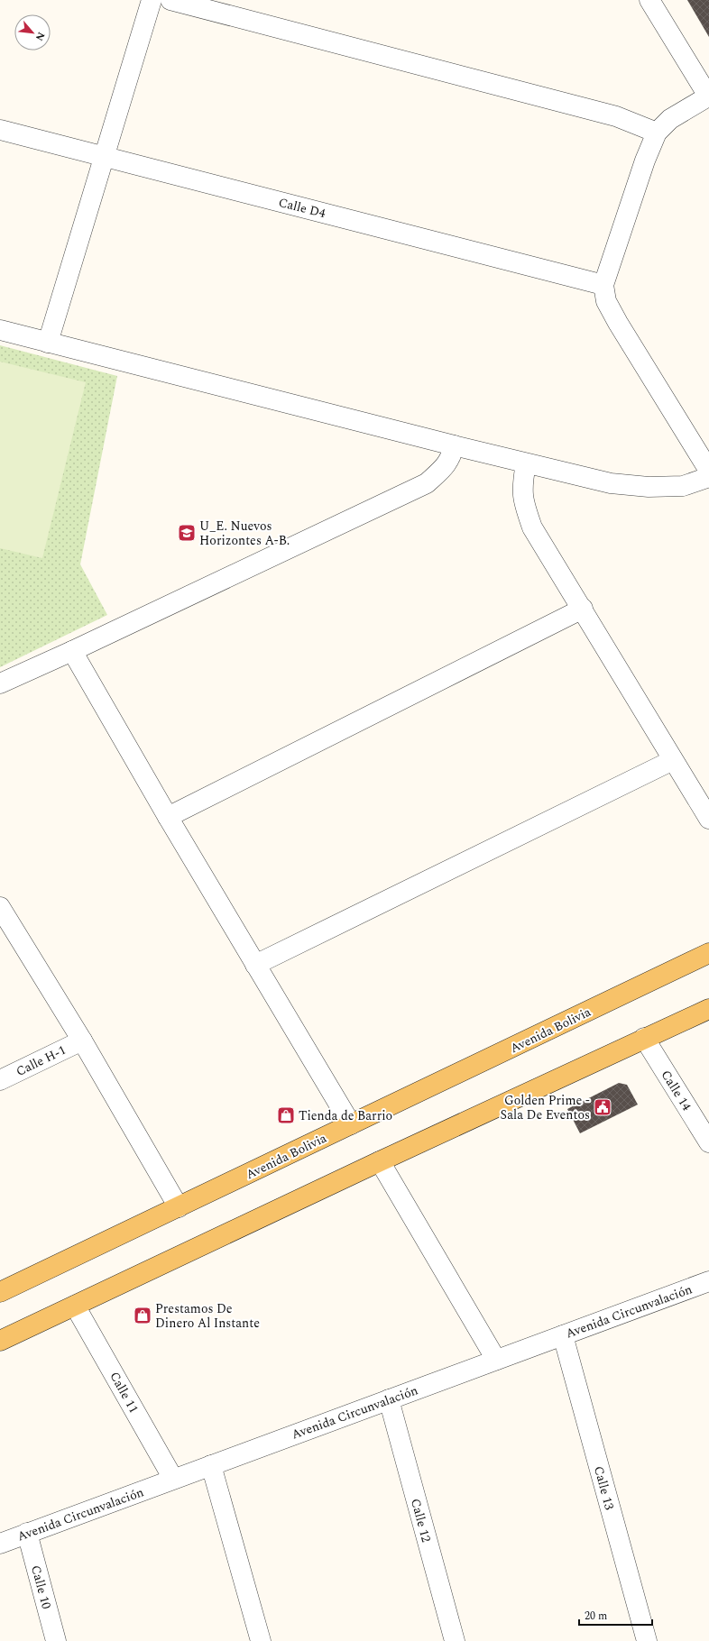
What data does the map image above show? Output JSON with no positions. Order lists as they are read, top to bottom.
{
  "streets": {
    "main road": ["Avenida Bolivia"],
    "street": [
      "Calle D4",
      "Calle H-1",
      "Calle 14",
      "Avenida Circunvalación",
      "Calle 11",
      "Calle 13",
      "Calle 12",
      "Calle 10"
    ]
  },
  "crossings": [
    ["Avenida Circunvalación", "Calle 11"],
    ["Avenida Circunvalación", "Calle 13"],
    ["Avenida Circunvalación", "Calle 12"],
    ["Avenida Circunvalación", "Calle 10"]
  ],
  "places": {
    "school or university": ["U_E. Nuevos Horizontes A-B."],
    "public building": ["Golden Prime - Sala De Eventos"],
    "shop": ["Tienda de Barrio", "Prestamos De Dinero Al Instante"]
  },
  "scale_bar": "20 m",
  "north": "bottom right"
}
